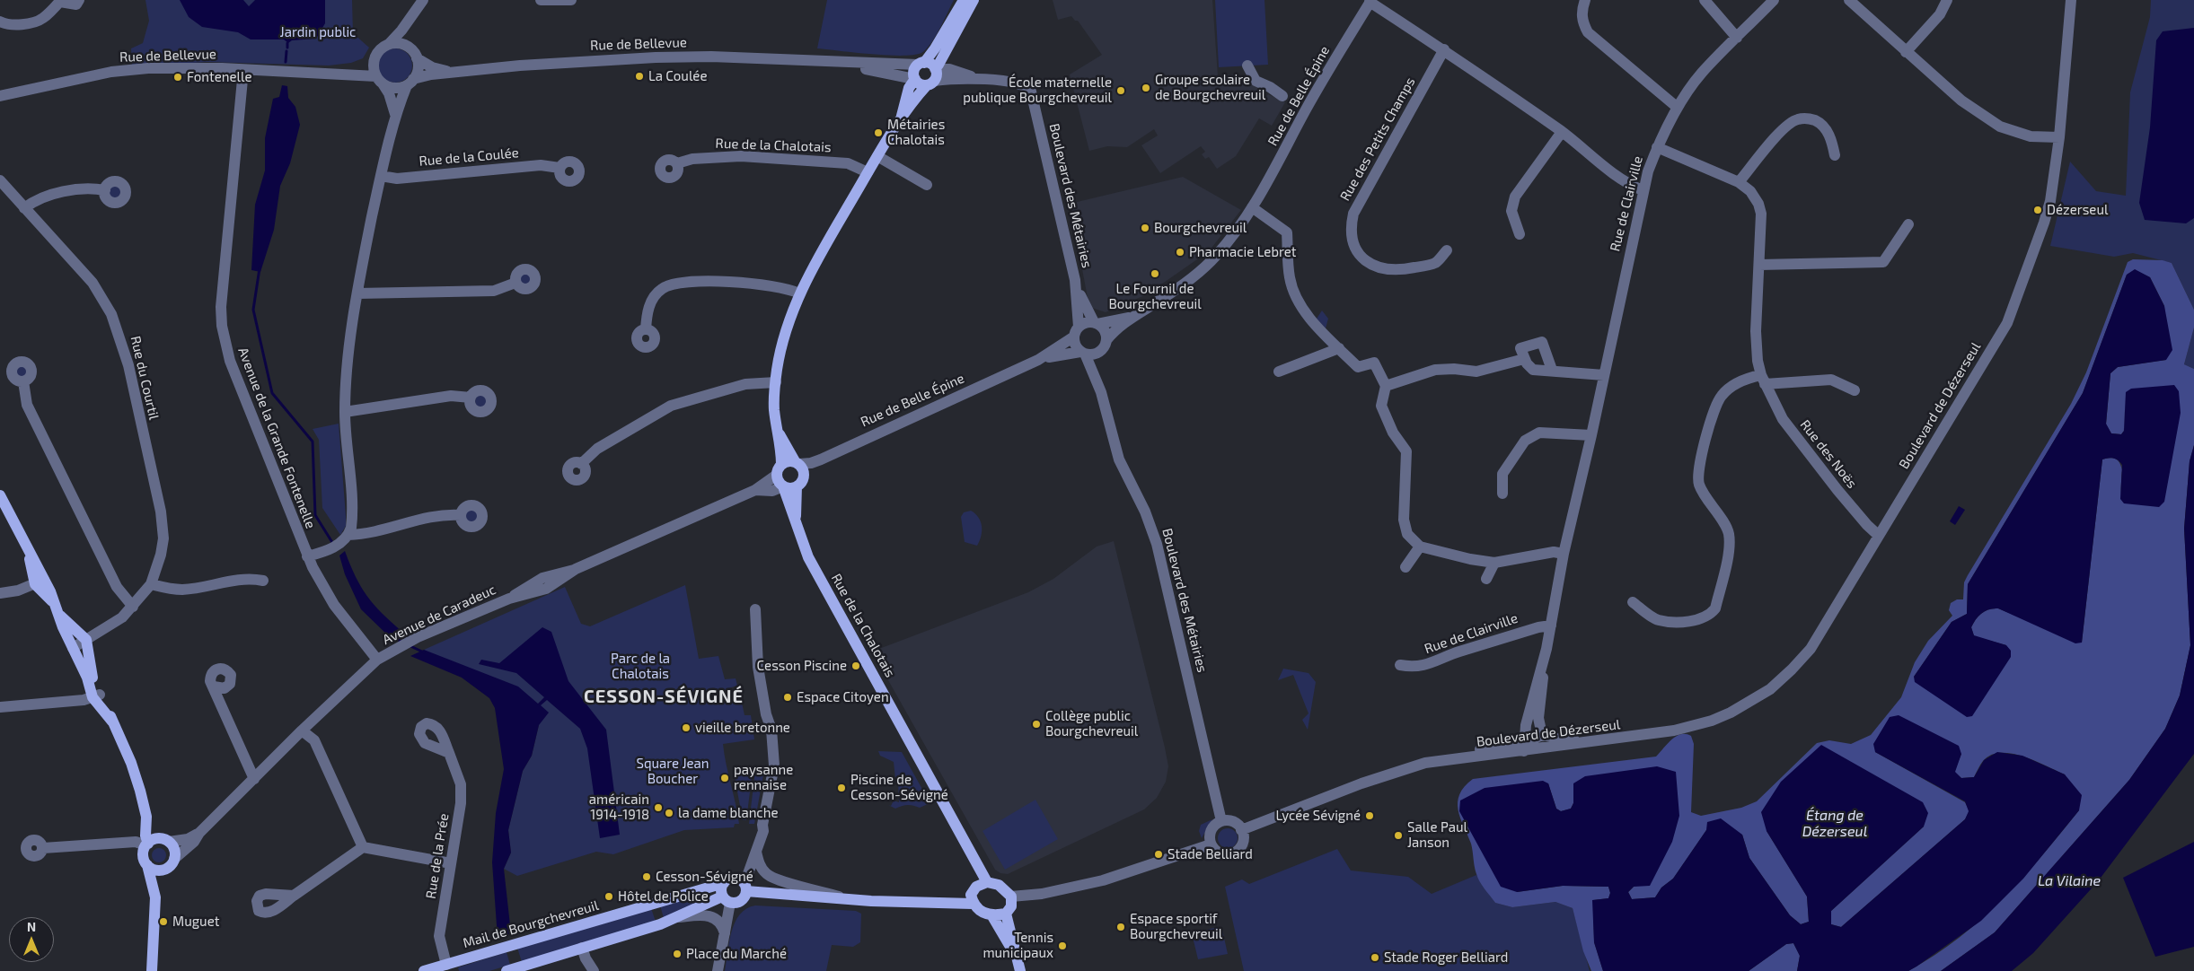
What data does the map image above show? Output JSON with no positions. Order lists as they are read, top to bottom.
{
  "streets": {
    "main road": ["Rue de la Chalotais", "Mail de Bourgchevreuil"],
    "street": [
      "Rue de Bellevue",
      "Rue de Belle Épine",
      "Rue des Petits Champs",
      "Rue de la Coulée",
      "Boulevard des Métairies",
      "Rue de Clairville",
      "Rue du Courtil",
      "Boulevard de Dézerseul",
      "Avenue de la Grande Fontenelle",
      "Rue des Noës",
      "Avenue de Caradeuc",
      "Rue de la Prée"
    ]
  },
  "crossings": [
    ["Rue de Bellevue", "Boulevard des Métairies"],
    ["Rue de Bellevue", "Avenue de la Grande Fontenelle"],
    ["Rue de Belle Épine", "Rue de la Chalotais"],
    ["Rue de Belle Épine", "Boulevard des Métairies"],
    ["Rue de Belle Épine", "Avenue de Caradeuc"],
    ["Rue de la Chalotais", "Avenue de Caradeuc"],
    ["Boulevard des Métairies", "Boulevard de Dézerseul"],
    ["Rue de Clairville", "Boulevard de Dézerseul"],
    ["Rue de Clairville", "Rue des Noës"],
    ["Boulevard de Dézerseul", "Rue des Noës"],
    ["Avenue de la Grande Fontenelle", "Avenue de Caradeuc"],
    ["Rue de la Prée", "Mail de Bourgchevreuil"]
  ],
  "districts": ["CESSON-SÉVIGNÉ"],
  "water": ["Étang de Dézerseul", "La Vilaine"],
  "parks": ["Jardin public", "Parc de la Chalotais", "Square Jean Boucher"],
  "places": [
    "La Coulée",
    "Fontenelle",
    "Groupe scolaire de Bourgchevreuil",
    "École maternelle publique Bourgchevreuil",
    "Métairies Chalotais",
    "Dézerseul",
    "Bourgchevreuil",
    "Pharmacie Lebret",
    "Le Fournil de Bourgchevreuil",
    "Cesson Piscine",
    "Espace Citoyen",
    "Collège public Bourgchevreuil",
    "vieille bretonne",
    "paysanne rennaise",
    "Piscine de Cesson-Sévigné",
    "américain 1914-1918",
    "la dame blanche",
    "Lycée Sévigné",
    "Salle Paul Janson",
    "Stade Belliard",
    "Cesson-Sévigné",
    "Hôtel de Police",
    "Muguet",
    "Espace sportif Bourgchevreuil",
    "Tennis municipaux",
    "Place du Marché",
    "Stade Roger Belliard"
  ],
  "north": "top"
}
